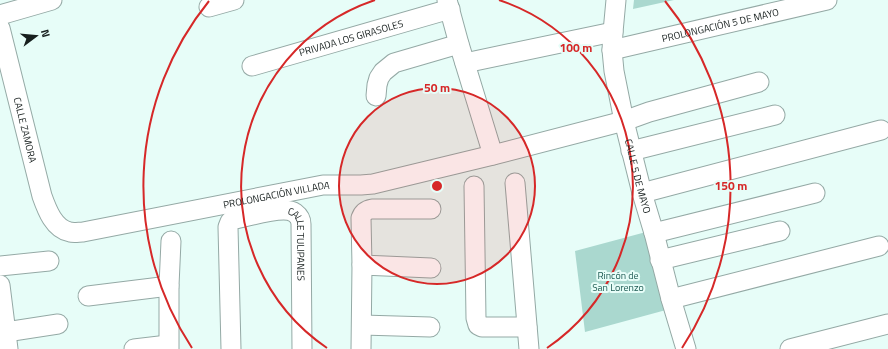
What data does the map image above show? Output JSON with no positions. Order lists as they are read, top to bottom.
{
  "streets": {
    "street": [
      "PROLONGACIÓN 5 DE MAYO",
      "PRIVADA LOS GIRASOLES",
      "CALLE ZAMORA",
      "CALLE 5 DE MAYO",
      "PROLONGACIÓN VILLADA",
      "CALLE TULIPANES"
    ]
  },
  "crossings": [
    ["PROLONGACIÓN 5 DE MAYO", "CALLE 5 DE MAYO"],
    ["CALLE ZAMORA", "PROLONGACIÓN VILLADA"],
    ["CALLE 5 DE MAYO", "PROLONGACIÓN VILLADA"]
  ],
  "parks": ["Rincón de San Lorenzo"],
  "north": "right",
  "rings": ["100 m", "50 m", "150 m"]
}
